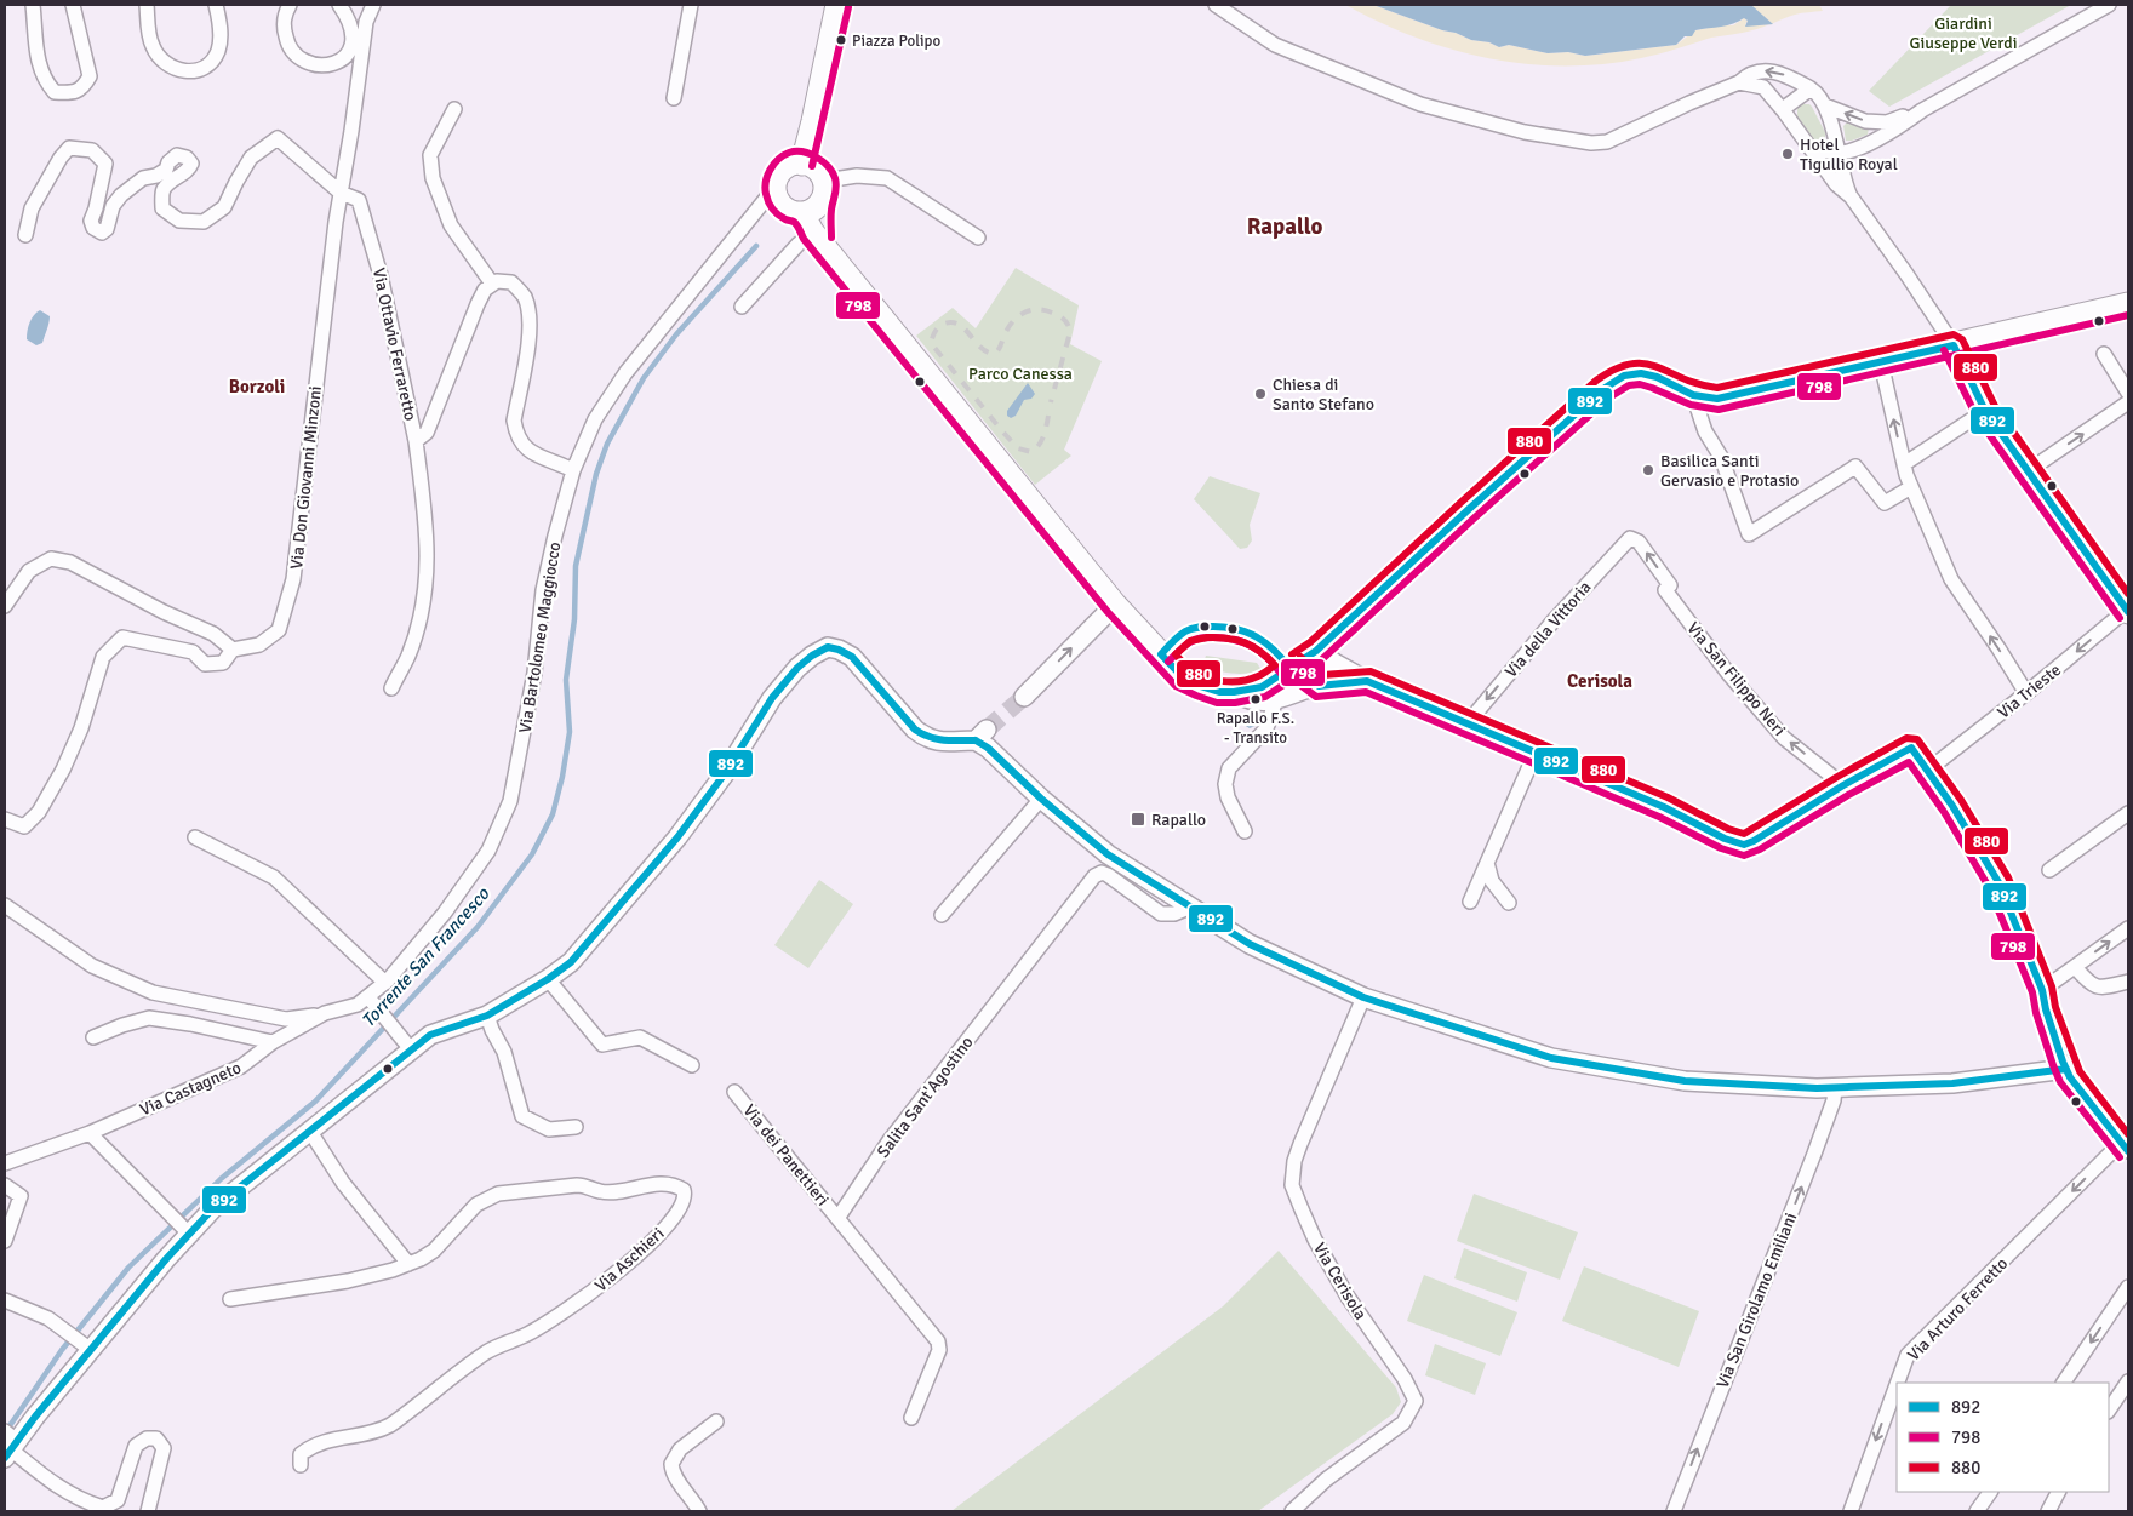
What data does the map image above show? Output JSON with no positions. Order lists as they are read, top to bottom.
{
  "streets": {
    "street": [
      "Via Ottavio Ferraretto",
      "Via Don Giovanni Minzoni",
      "Via della Vittoria",
      "Via Bartolomeo Maggiocco",
      "Via San Filippo Neri",
      "Via Trieste",
      "Via Castagneto",
      "Salita Sant'Agostino",
      "Via dei Panettieri",
      "Via Aschieri",
      "Via Cerisola",
      "Via San Girolamo Emiliani",
      "Via Arturo Ferretto"
    ]
  },
  "crossings": [
    ["Via Ottavio Ferraretto", "Via Don Giovanni Minzoni"],
    ["Via della Vittoria", "Via San Filippo Neri"],
    ["Via Bartolomeo Maggiocco", "Via Castagneto"],
    ["Salita Sant'Agostino", "Via dei Panettieri"]
  ],
  "one_way": [
    "Via della Vittoria",
    "Via San Filippo Neri",
    "Via Trieste",
    "Via San Girolamo Emiliani",
    "Via Arturo Ferretto"
  ],
  "districts": ["Rapallo", "Borzoli", "Cerisola"],
  "water": ["Torrente San Francesco"],
  "parks": ["Giardini Giuseppe Verdi", "Parco Canessa"],
  "places": {
    "other": [
      "Piazza Polipo",
      "Hotel Tigullio Royal",
      "Chiesa di Santo Stefano",
      "Basilica Santi Gervasio e Protasio",
      "Rapallo F.S. - Transito"
    ],
    "transit": ["Rapallo"]
  },
  "lines": ["transit line 798", "transit line 880", "transit line 892"],
  "legend": ["892", "798", "880"]
}
